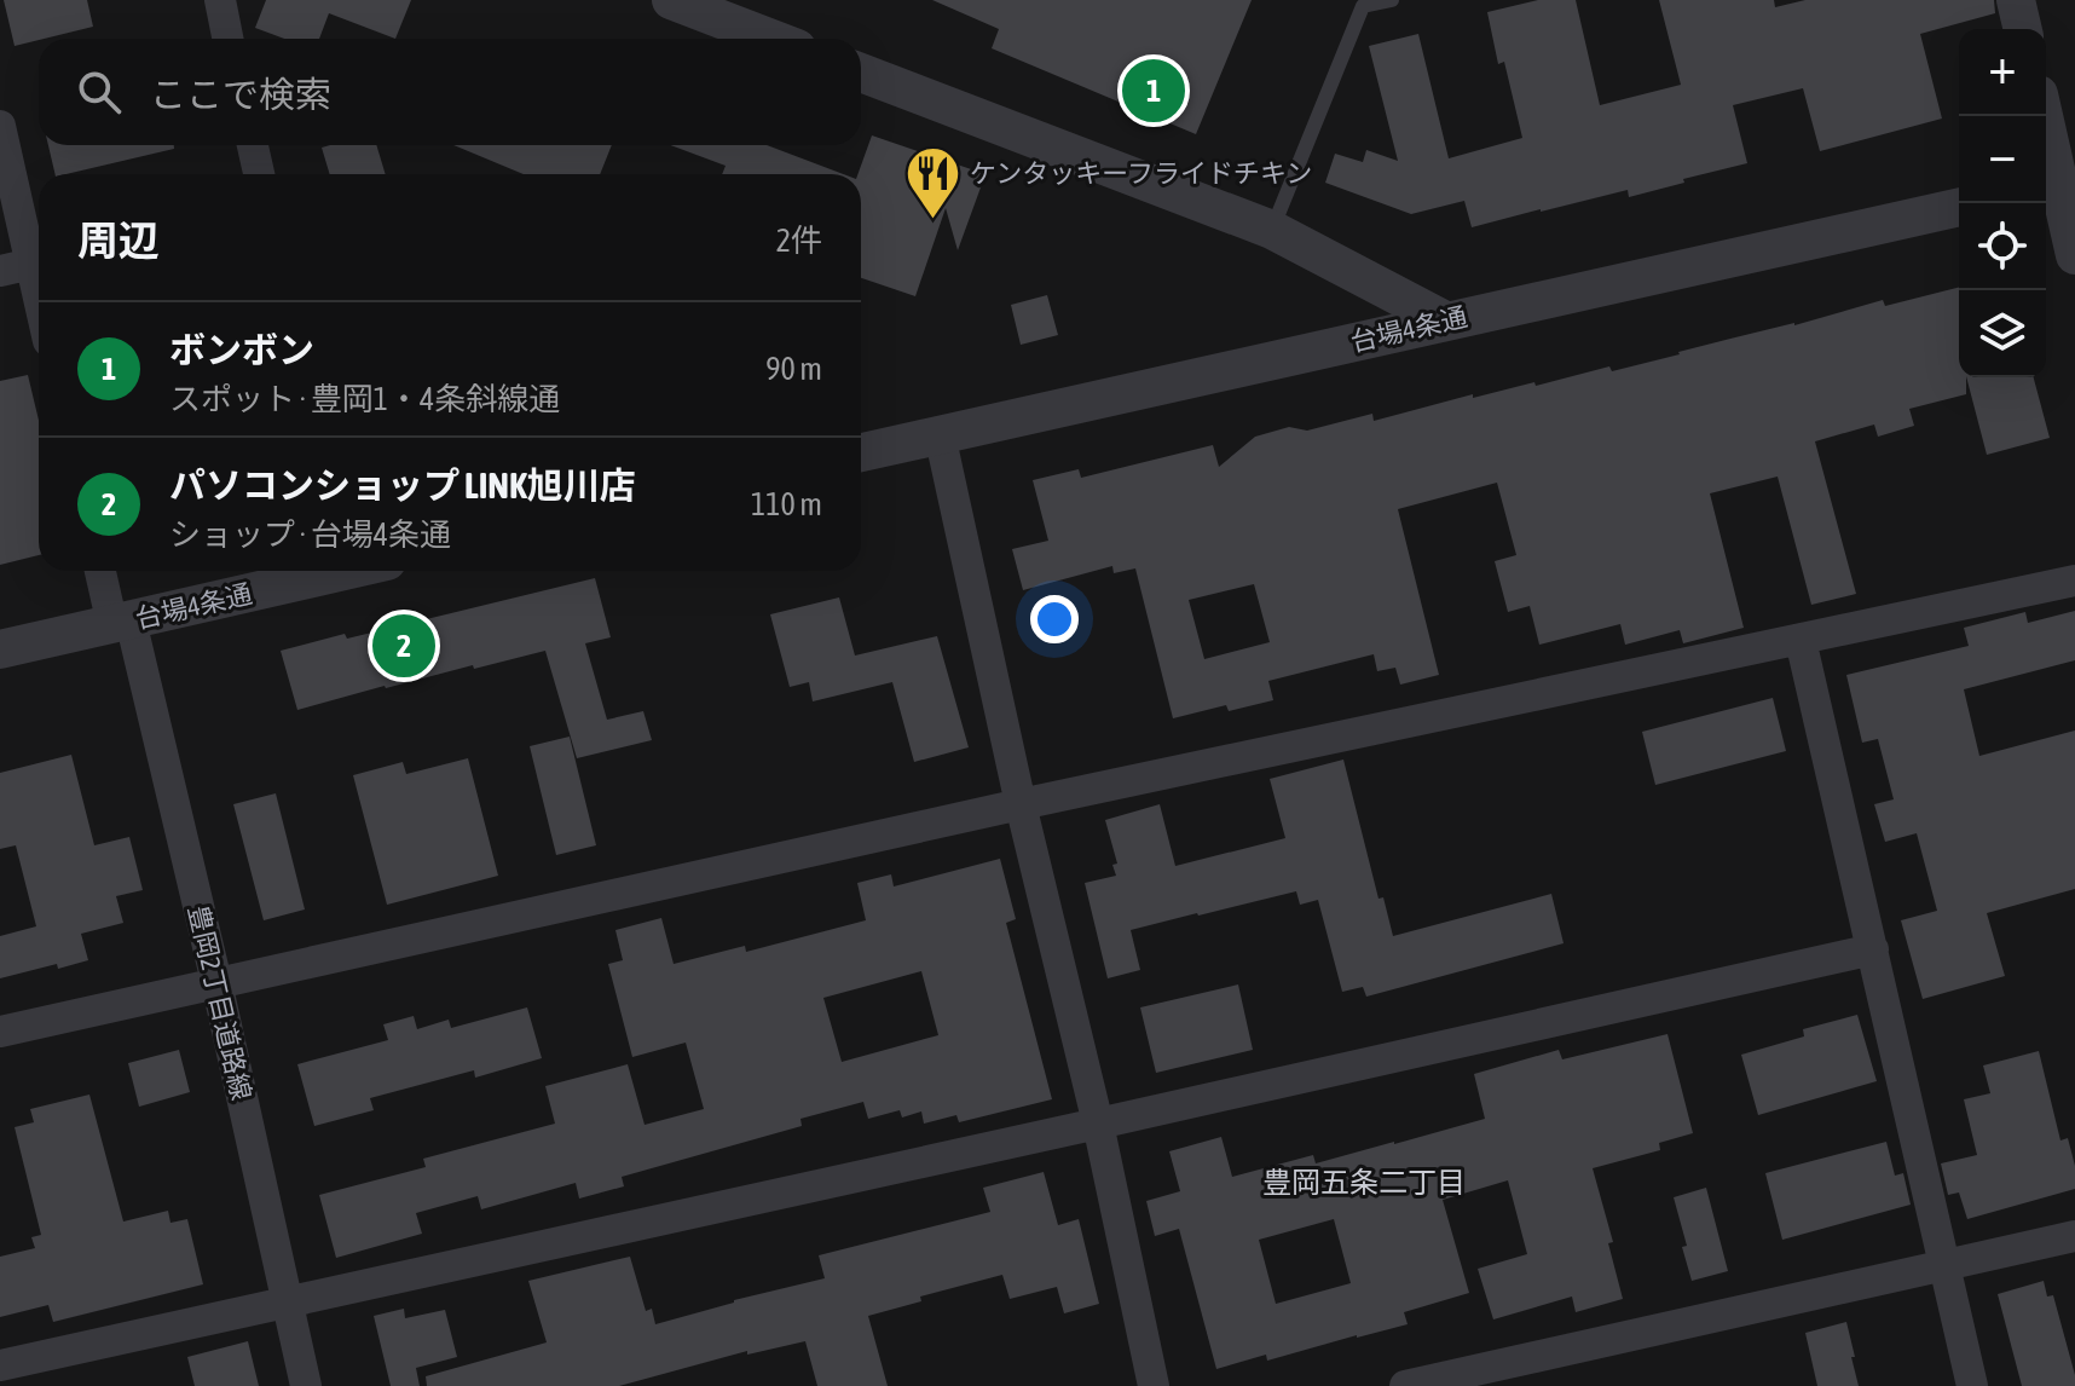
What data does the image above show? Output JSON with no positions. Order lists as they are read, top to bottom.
{
  "streets": {
    "street": ["台場4条通", "豊岡2丁目道路線"]
  },
  "crossings": [
    ["台場4条通", "豊岡2丁目道路線"]
  ],
  "districts": ["豊岡五条二丁目"],
  "places": {
    "restaurant": ["ケンタッキーフライドチキン"]
  },
  "page": {
    "map_buttons": ["+", "−"],
    "search": "ここで検索",
    "pins": ["1", "2"],
    "heading": ["周辺", "2件"],
    "list": [
      {
        "mark": "1",
        "name": "ボンボン",
        "note": "スポット · 豊岡1・4条斜線通",
        "value": "90 m"
      },
      {
        "mark": "2",
        "name": "パソコンショップ LINK旭川店",
        "note": "ショップ · 台場4条通",
        "value": "110 m"
      }
    ]
  }
}
